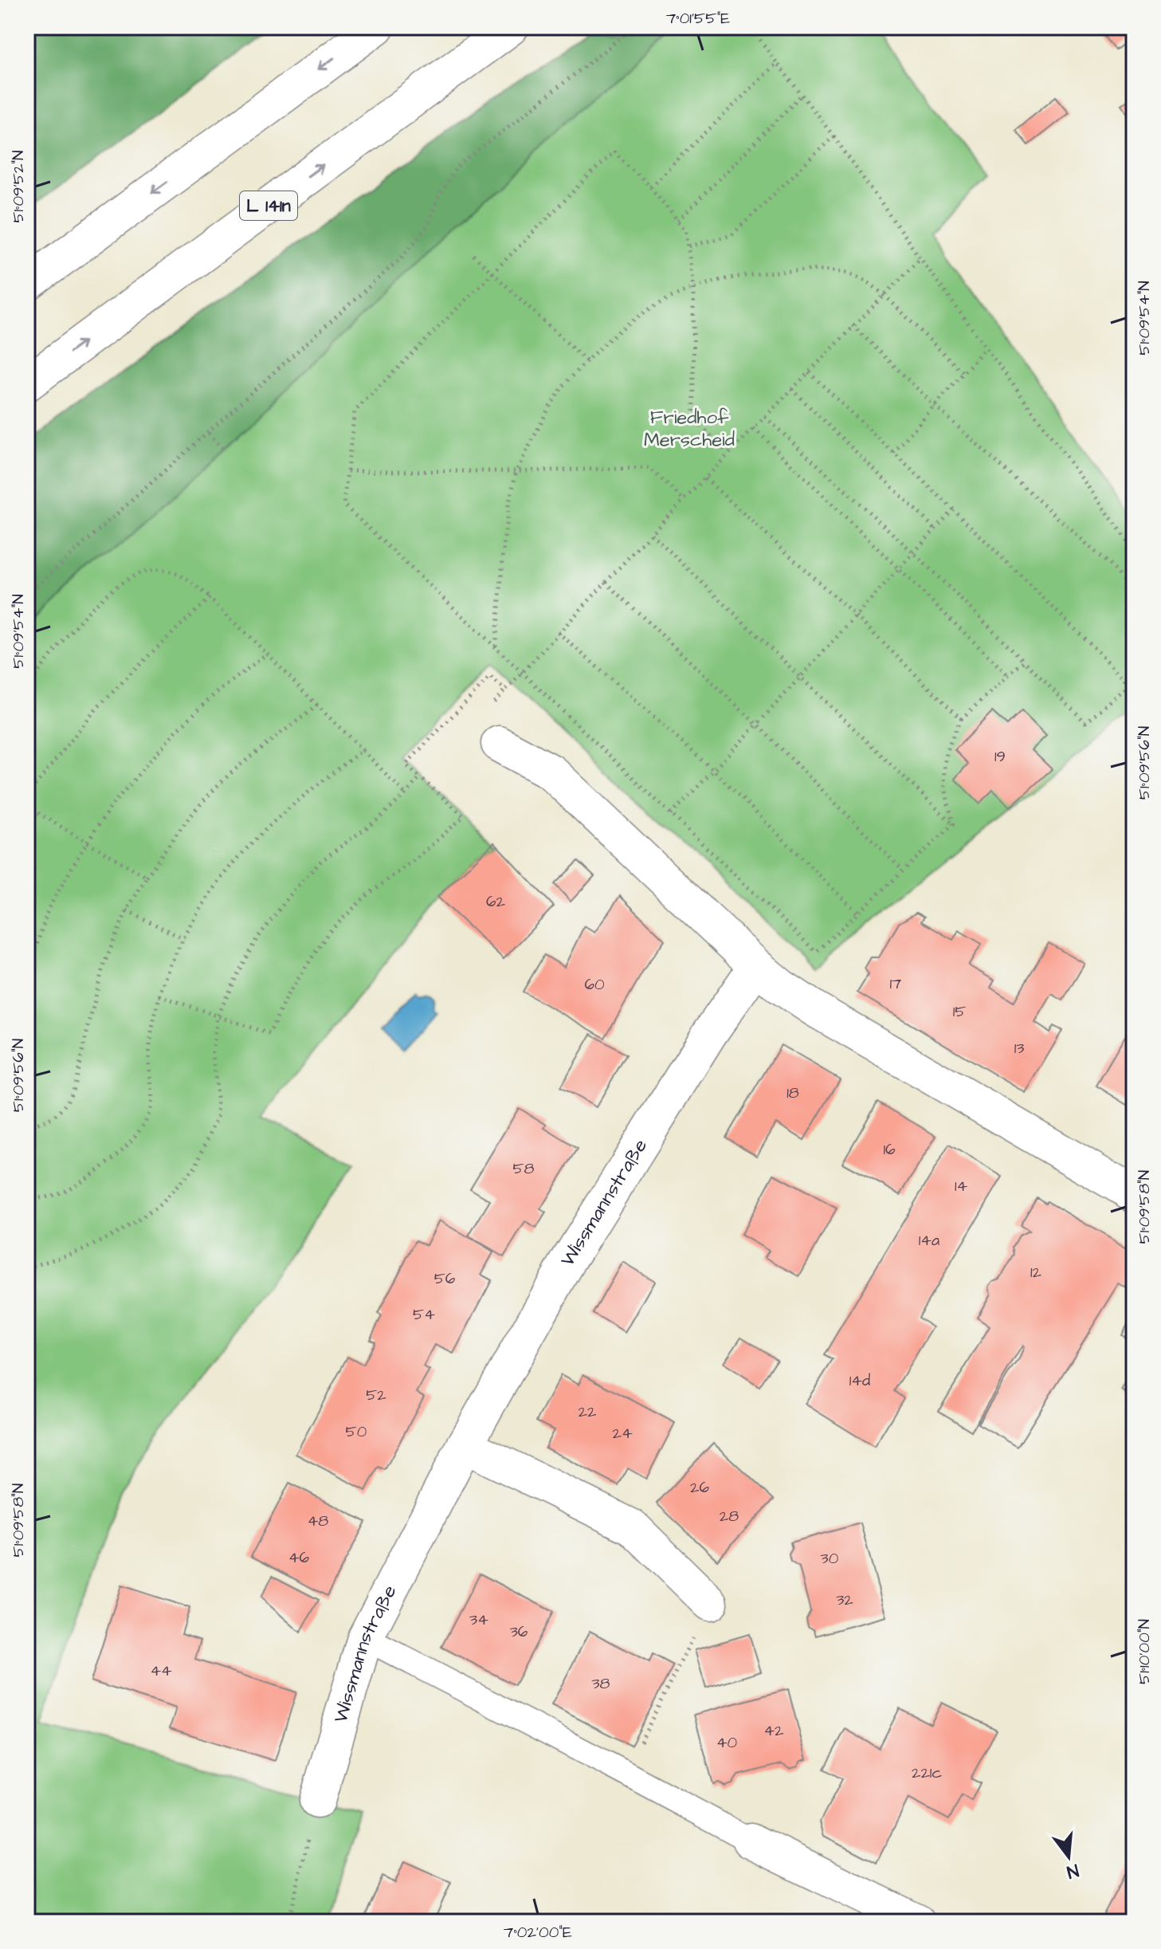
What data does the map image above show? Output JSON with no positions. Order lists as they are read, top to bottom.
{
  "streets": {
    "main road": ["L 141n", "Wissmannstraße"]
  },
  "parks": ["Friedhof Merscheid"],
  "house_numbers": [
    "19",
    "62",
    "17",
    "60",
    "15",
    "13",
    "18",
    "16",
    "58",
    "14",
    "14a",
    "12",
    "56",
    "54",
    "14d",
    "52",
    "22",
    "50",
    "24",
    "26",
    "28",
    "48",
    "46",
    "30",
    "32",
    "34",
    "36",
    "44",
    "38",
    "42",
    "40",
    "221c"
  ],
  "north": "bottom",
  "coordinates": [
    "7°01'55\"E",
    "51°09'52\"N",
    "51°09'54\"N",
    "51°09'56\"N",
    "51°09'58\"N",
    "51°10'00\"N",
    "7°02'00\"E"
  ]
}
